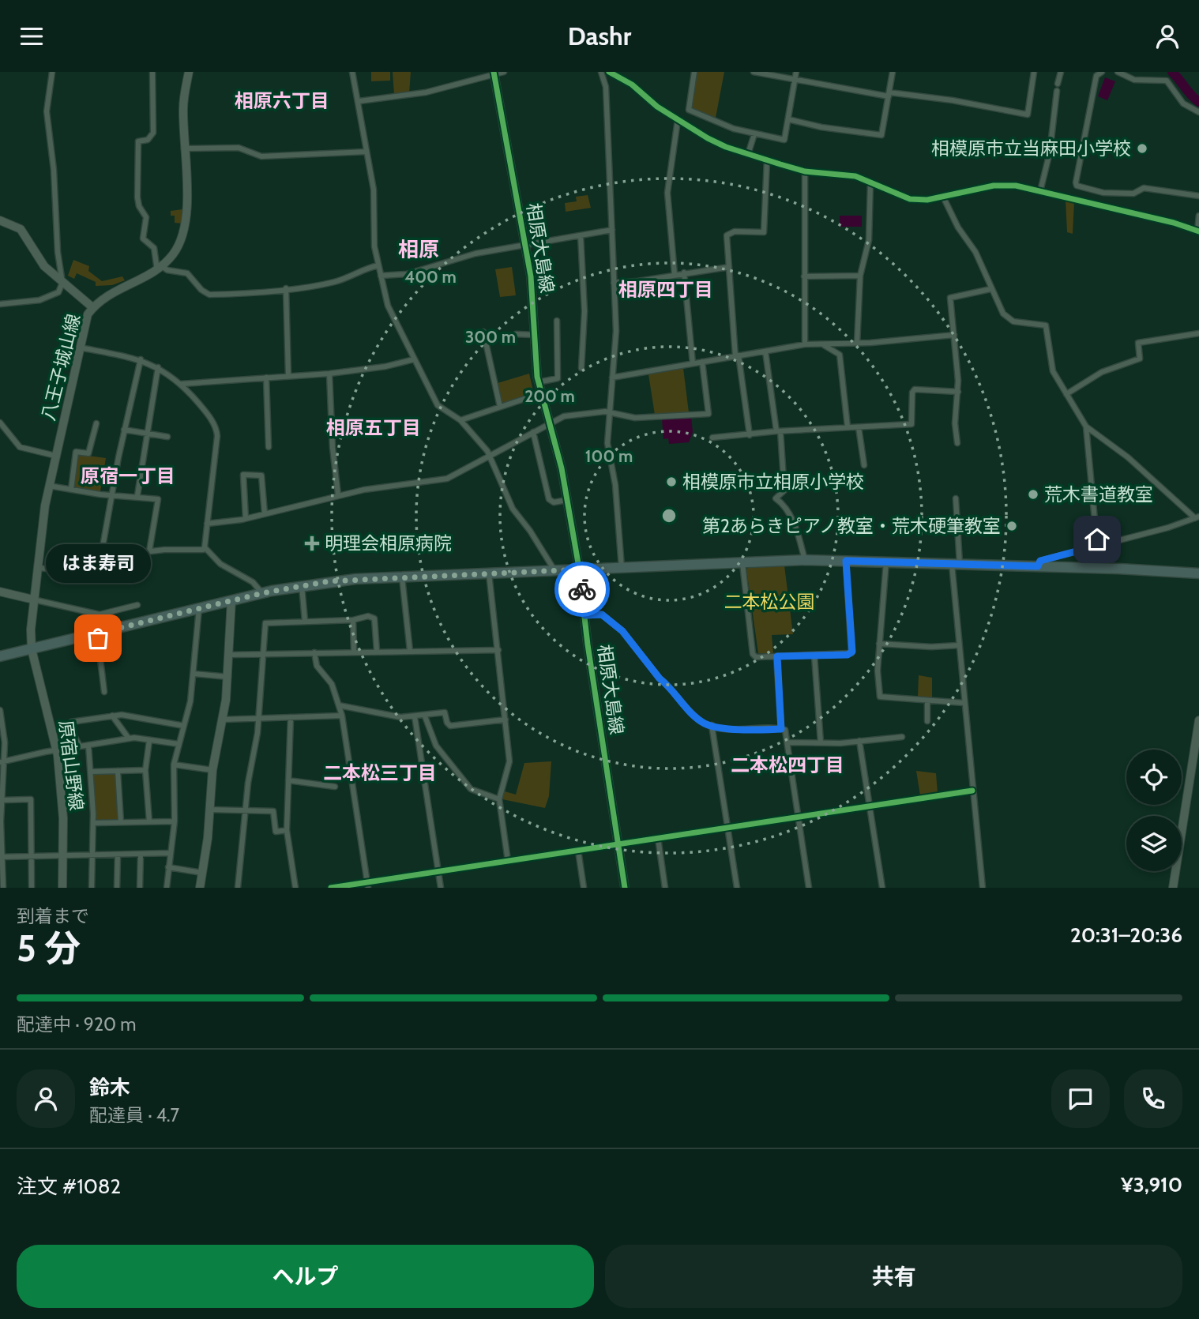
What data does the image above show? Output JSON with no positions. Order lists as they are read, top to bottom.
{
  "streets": {
    "street": ["相原大島線", "八王子城山線", "原宿山野線"]
  },
  "crossings": [
    ["八王子城山線", "原宿山野線"]
  ],
  "districts": [
    "相原六丁目",
    "相原",
    "相原四丁目",
    "相原五丁目",
    "原宿一丁目",
    "二本松四丁目",
    "二本松三丁目"
  ],
  "parks": ["二本松公園"],
  "places": {
    "other": [
      "相模原市立当麻田小学校",
      "相模原市立相原小学校",
      "荒木書道教室",
      "第2あらきピアノ教室・荒木硬筆教室",
      "はま寿司"
    ],
    "health": ["明理会相原病院"]
  },
  "page": {
    "header": "Dashr",
    "bubble": "はま寿司",
    "heading": ["5 分", "到着まで", "20:31–20:36"],
    "panel": [
      "鈴木",
      "配達員 · 4.7",
      "注文 #1082",
      "¥3,910"
    ],
    "bar": "配達中 · 920 m",
    "buttons": ["ヘルプ", "共有"]
  },
  "rings": [
    "400 m",
    "300 m",
    "200 m",
    "100 m"
  ]
}
